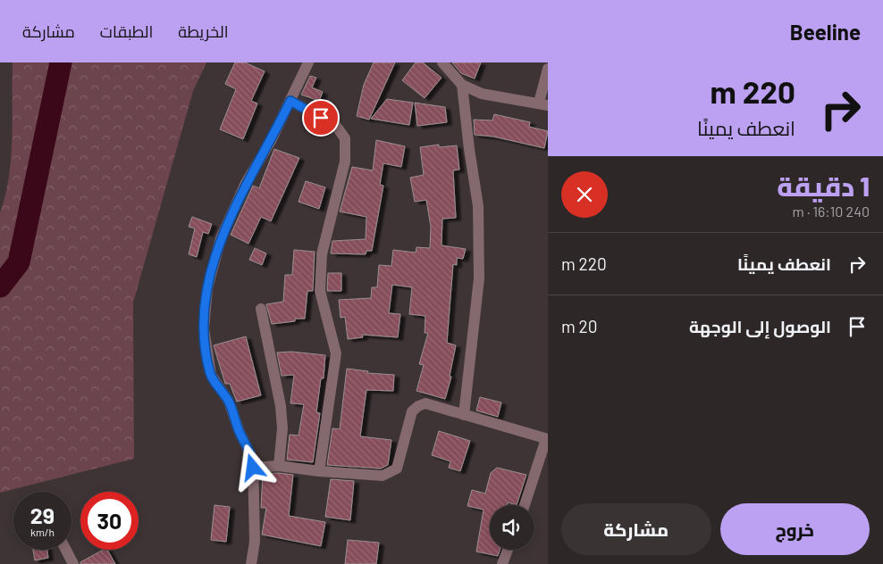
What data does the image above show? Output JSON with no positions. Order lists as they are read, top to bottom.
{
  "page": {
    "header": "Beeline",
    "nav": ["الخريطة", "الطبقات", "مشاركة"],
    "turn": ["220 m", "انعطف يمينًا"],
    "heading": ["1 دقيقة", "240 m · 16:10"],
    "list": [
      {
        "name": "انعطف يمينًا",
        "value": "220 m"
      },
      {
        "name": "الوصول إلى الوجهة",
        "value": "20 m"
      }
    ],
    "speed": "29 km/h",
    "limit": "30",
    "buttons": ["خروج", "مشاركة"]
  }
}
